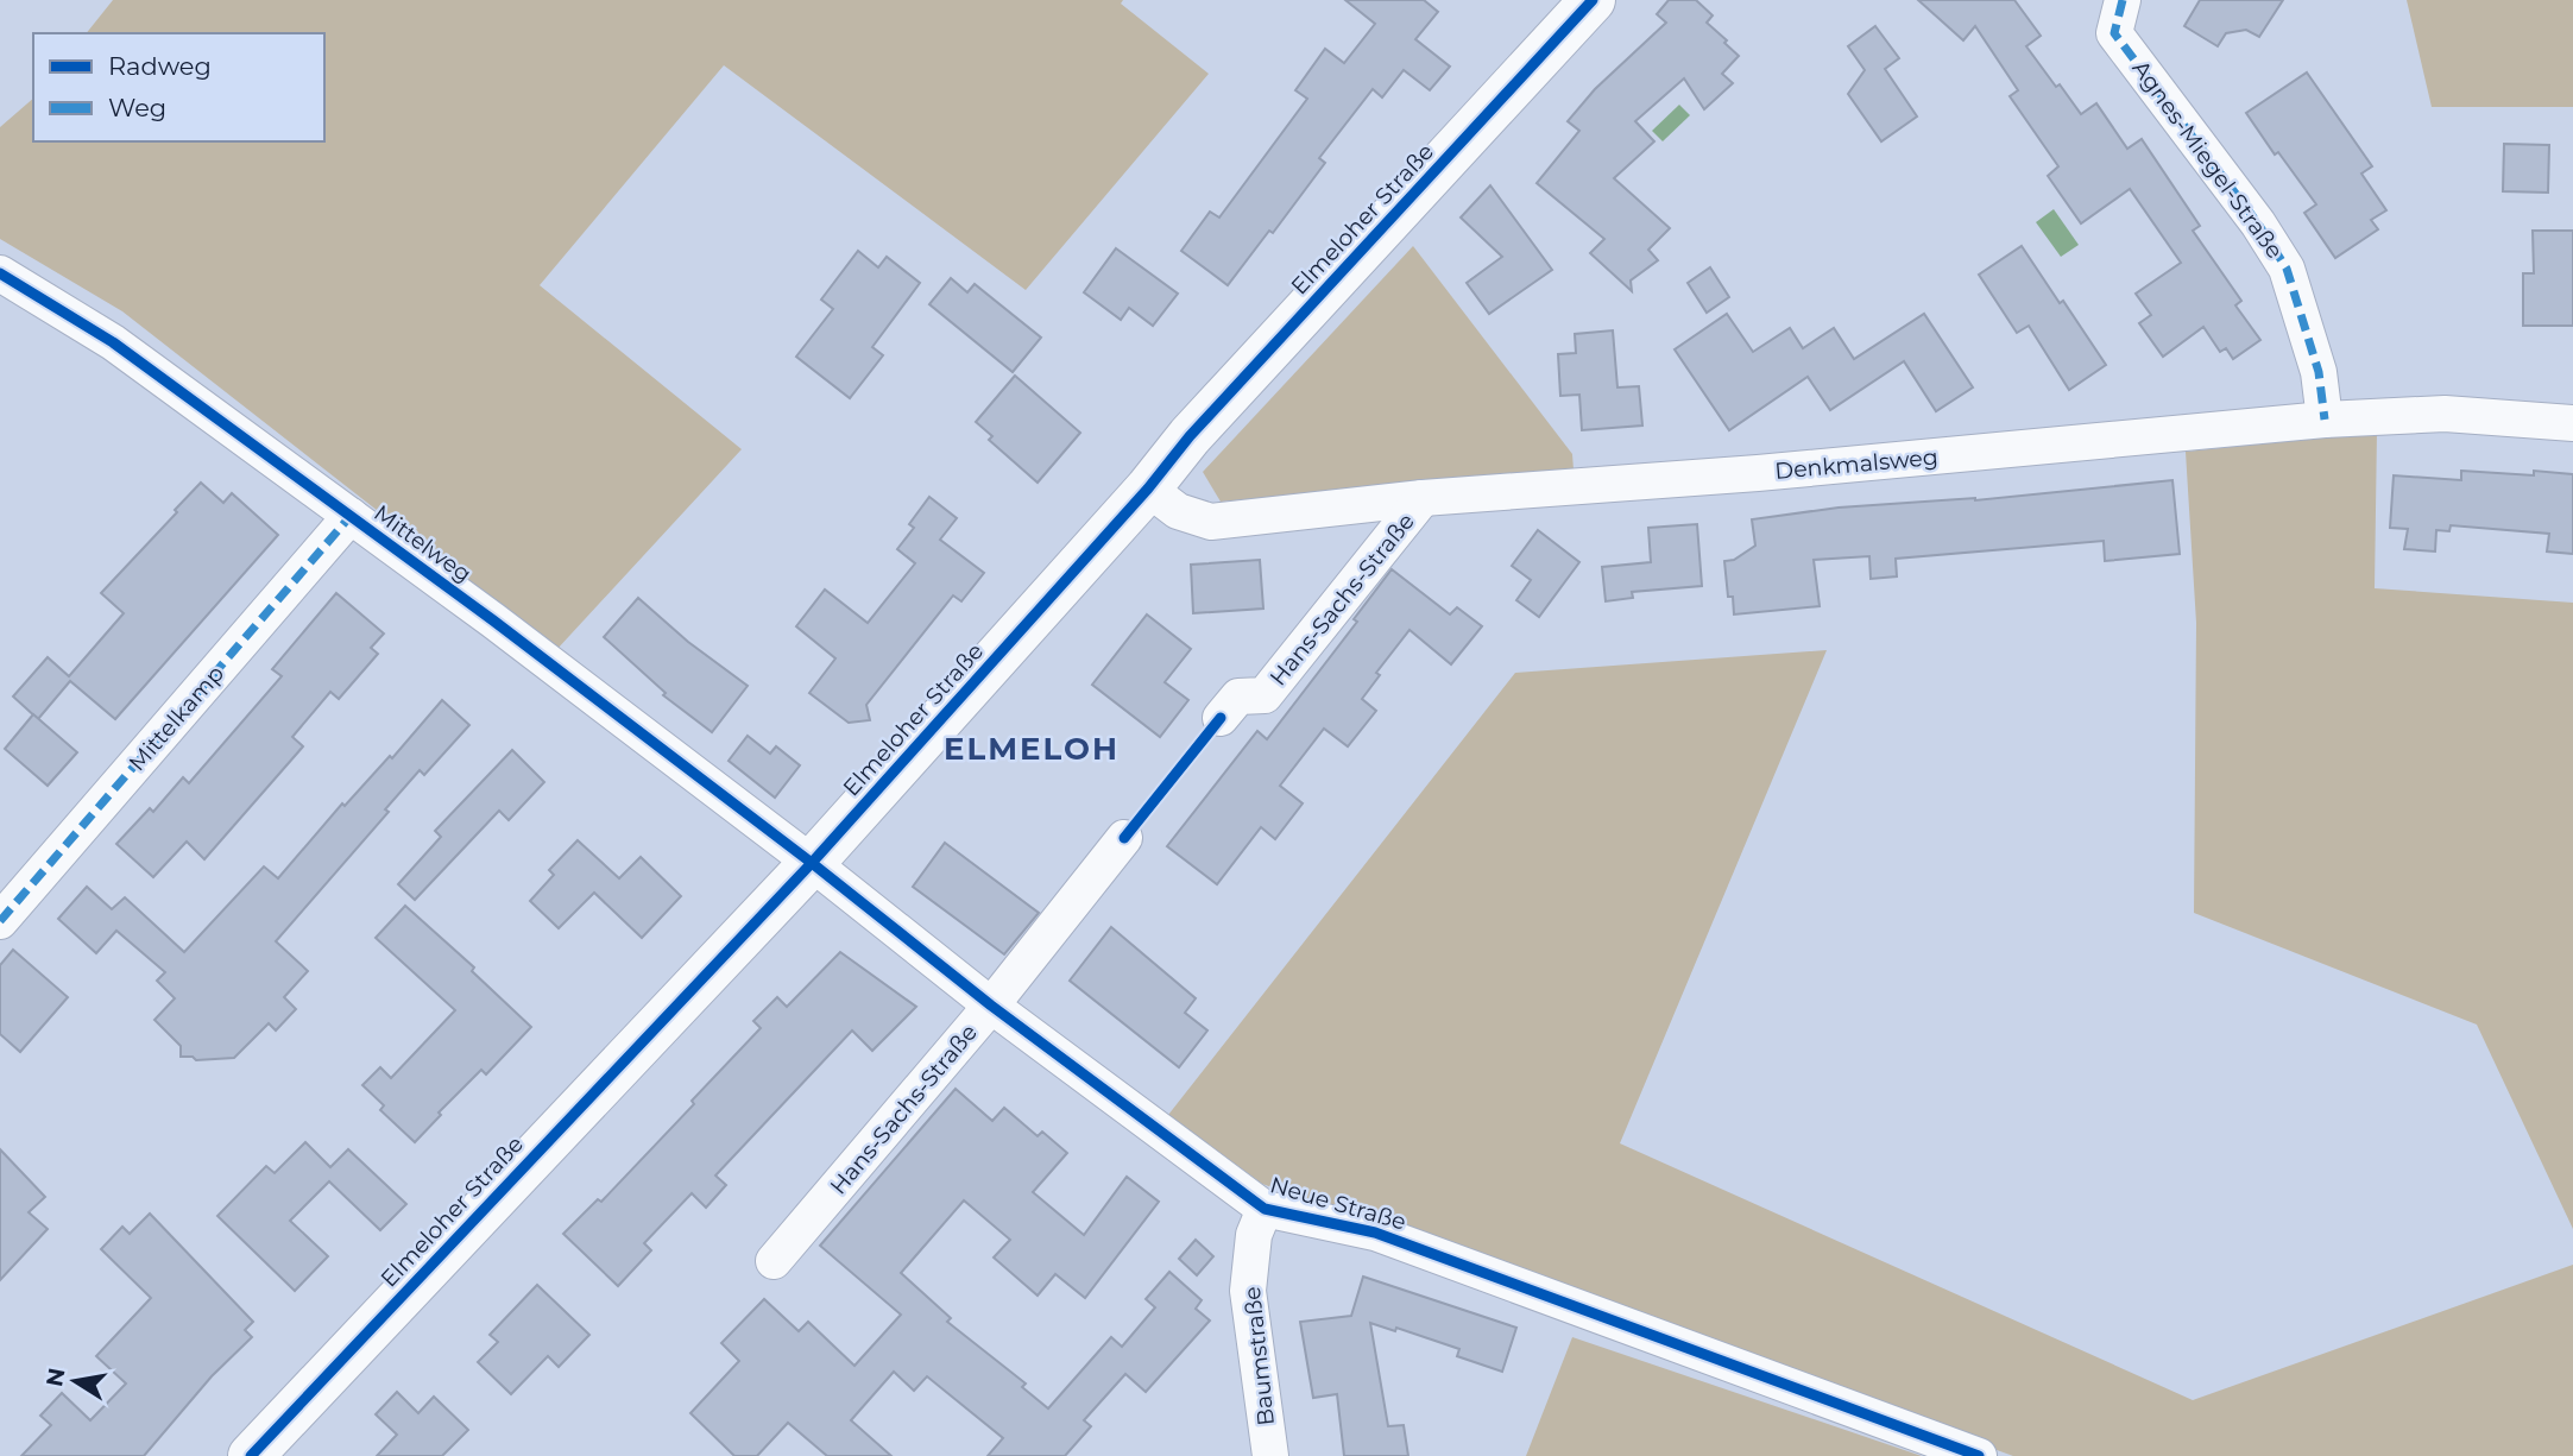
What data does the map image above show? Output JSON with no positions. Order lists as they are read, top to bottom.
{
  "streets": {
    "street": [
      "Agnes-Miegel-Straße",
      "Elmeloher Straße",
      "Denkmalsweg",
      "Mittelweg",
      "Hans-Sachs-Straße",
      "Mittelkamp",
      "Neue Straße",
      "Baumstraße"
    ]
  },
  "crossings": [
    ["Agnes-Miegel-Straße", "Denkmalsweg"],
    ["Elmeloher Straße", "Denkmalsweg"],
    ["Elmeloher Straße", "Mittelweg"],
    ["Elmeloher Straße", "Neue Straße"],
    ["Denkmalsweg", "Hans-Sachs-Straße"],
    ["Mittelweg", "Mittelkamp"],
    ["Mittelweg", "Neue Straße"],
    ["Hans-Sachs-Straße", "Neue Straße"],
    ["Neue Straße", "Baumstraße"]
  ],
  "districts": ["ELMELOH"],
  "legend": ["Radweg", "Weg"],
  "north": "left"
}
